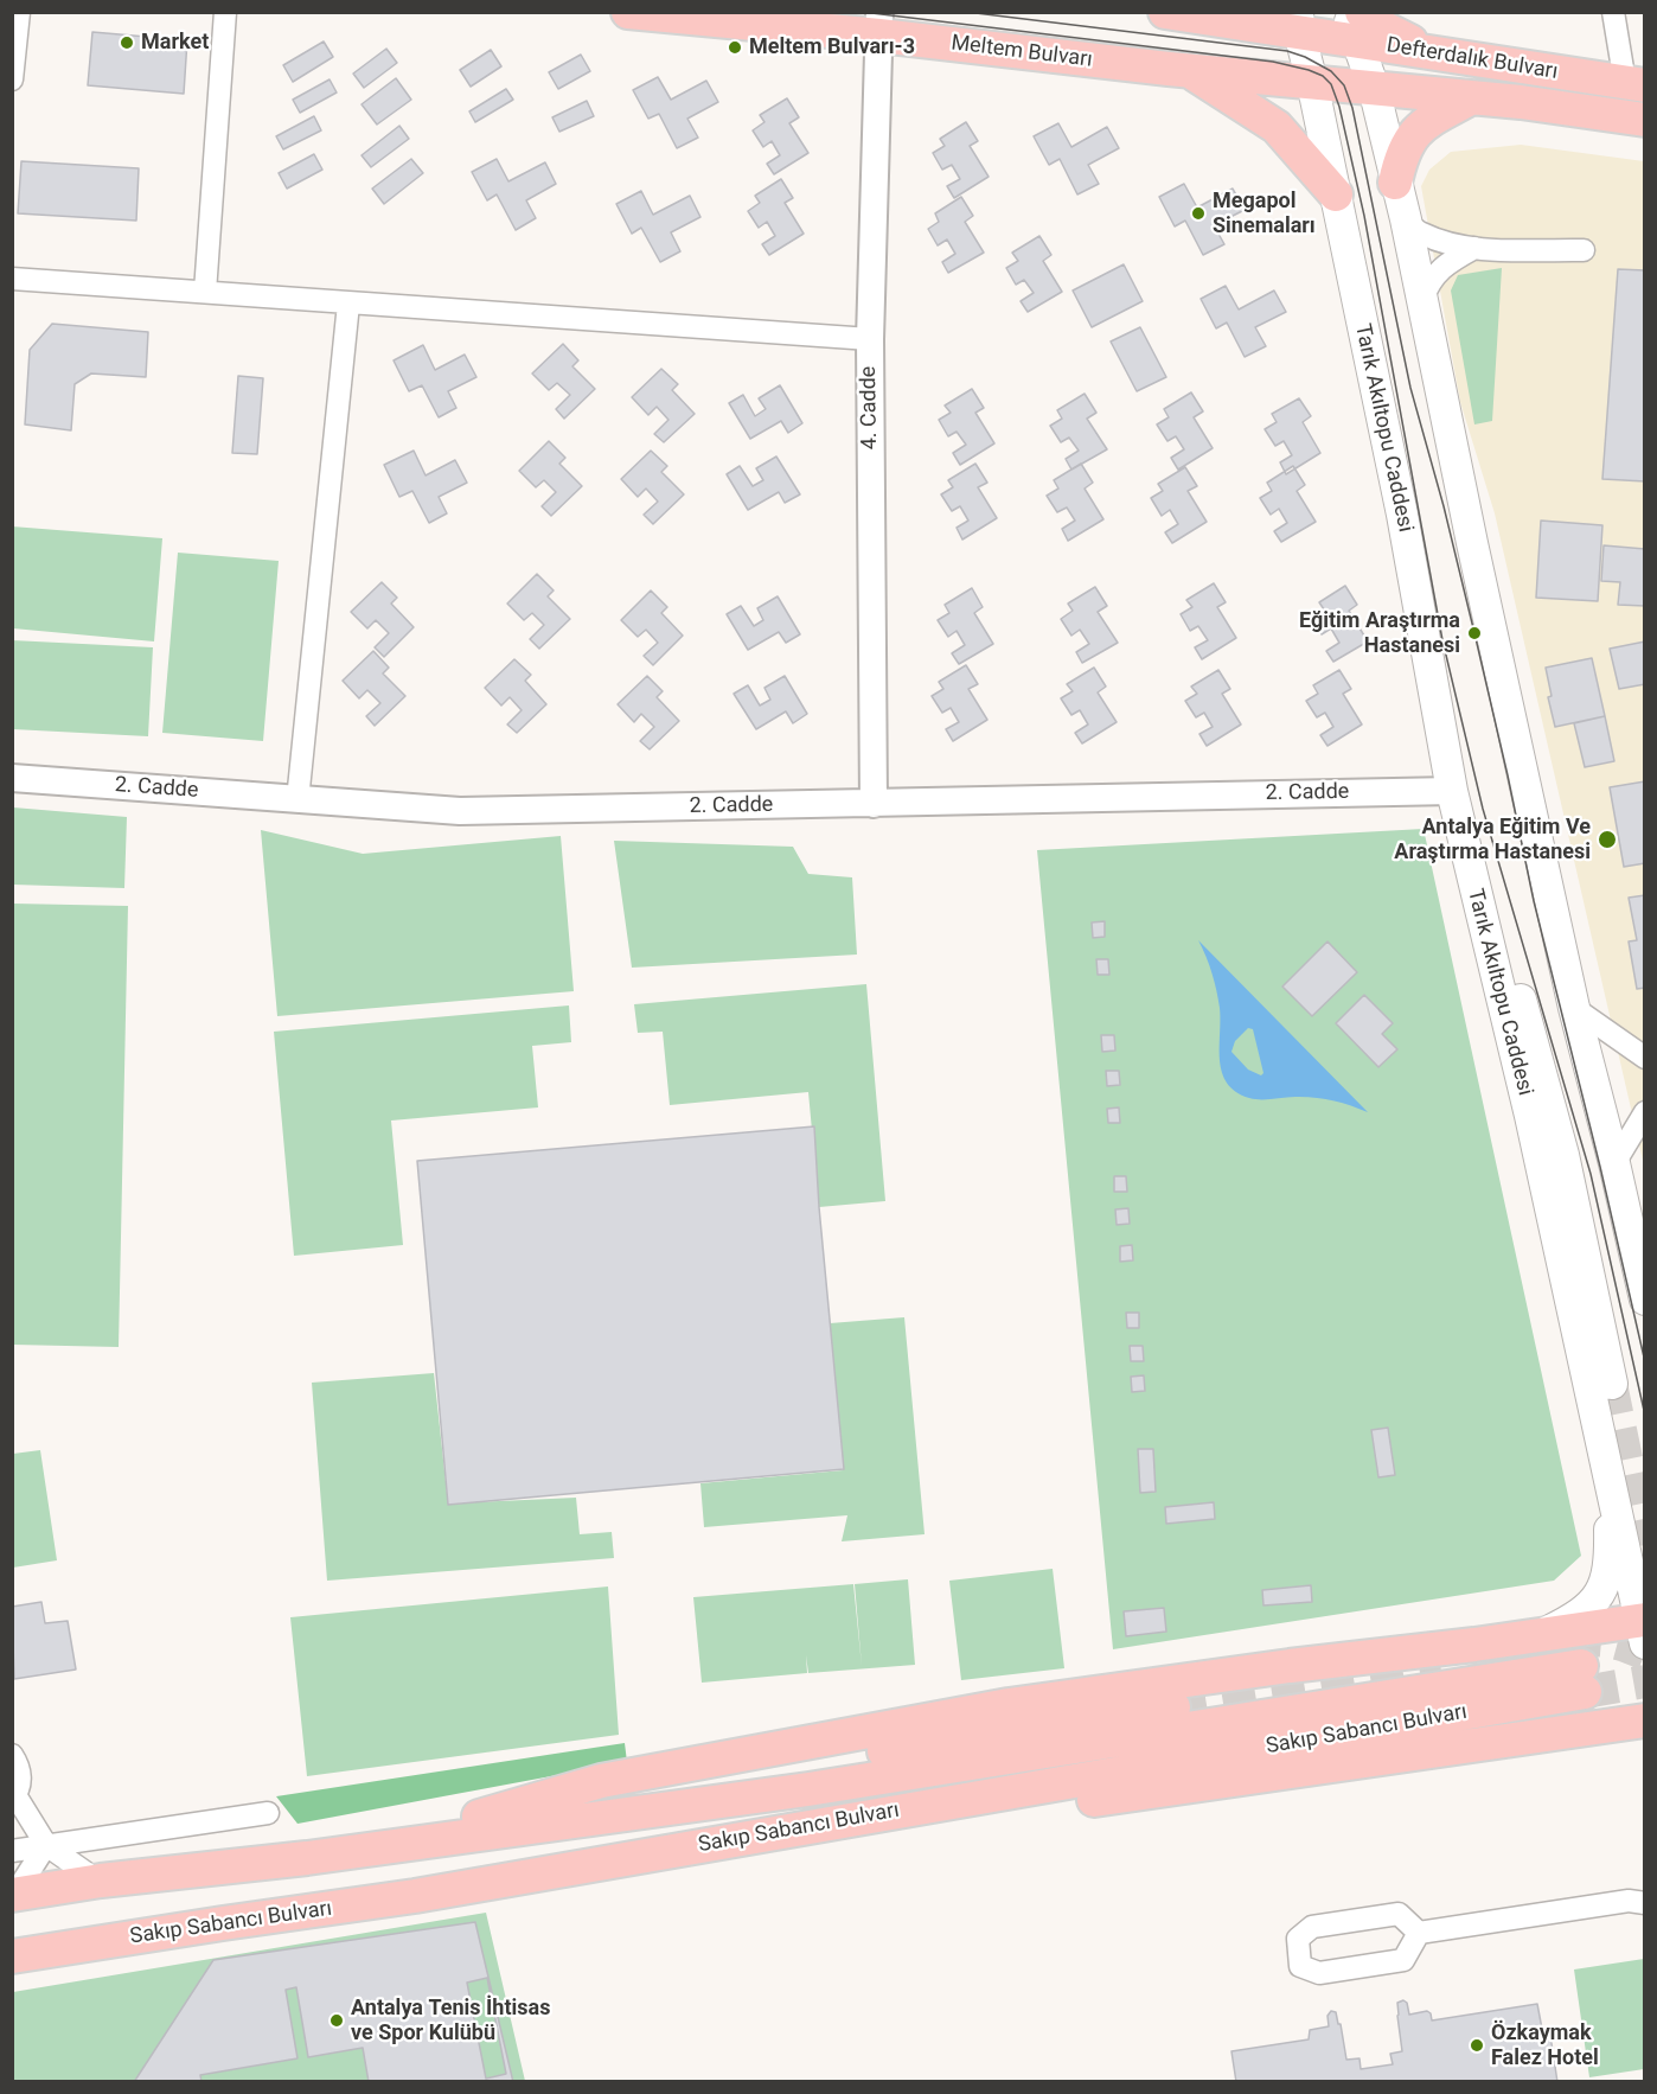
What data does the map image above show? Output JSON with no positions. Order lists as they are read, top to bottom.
{
  "streets": {
    "main road": [
      "Meltem Bulvarı",
      "Defterdalık Bulvarı",
      "Tarık Akıltopu Caddesi",
      "Sakıp Sabancı Bulvarı"
    ],
    "street": ["4. Cadde", "2. Cadde"]
  },
  "crossings": [
    ["Meltem Bulvarı", "Defterdalık Bulvarı"],
    ["Meltem Bulvarı", "4. Cadde"],
    ["Meltem Bulvarı", "Tarık Akıltopu Caddesi"],
    ["Defterdalık Bulvarı", "Tarık Akıltopu Caddesi"],
    ["4. Cadde", "2. Cadde"],
    ["Tarık Akıltopu Caddesi", "2. Cadde"]
  ],
  "places": [
    "Market",
    "Meltem Bulvarı-3",
    "Megapol Sinemaları",
    "Eğitim Araştırma Hastanesi",
    "Antalya Eğitim Ve Araştırma Hastanesi",
    "Antalya Tenis İhtisas ve Spor Kulübü",
    "Özkaymak Falez Hotel"
  ]
}
